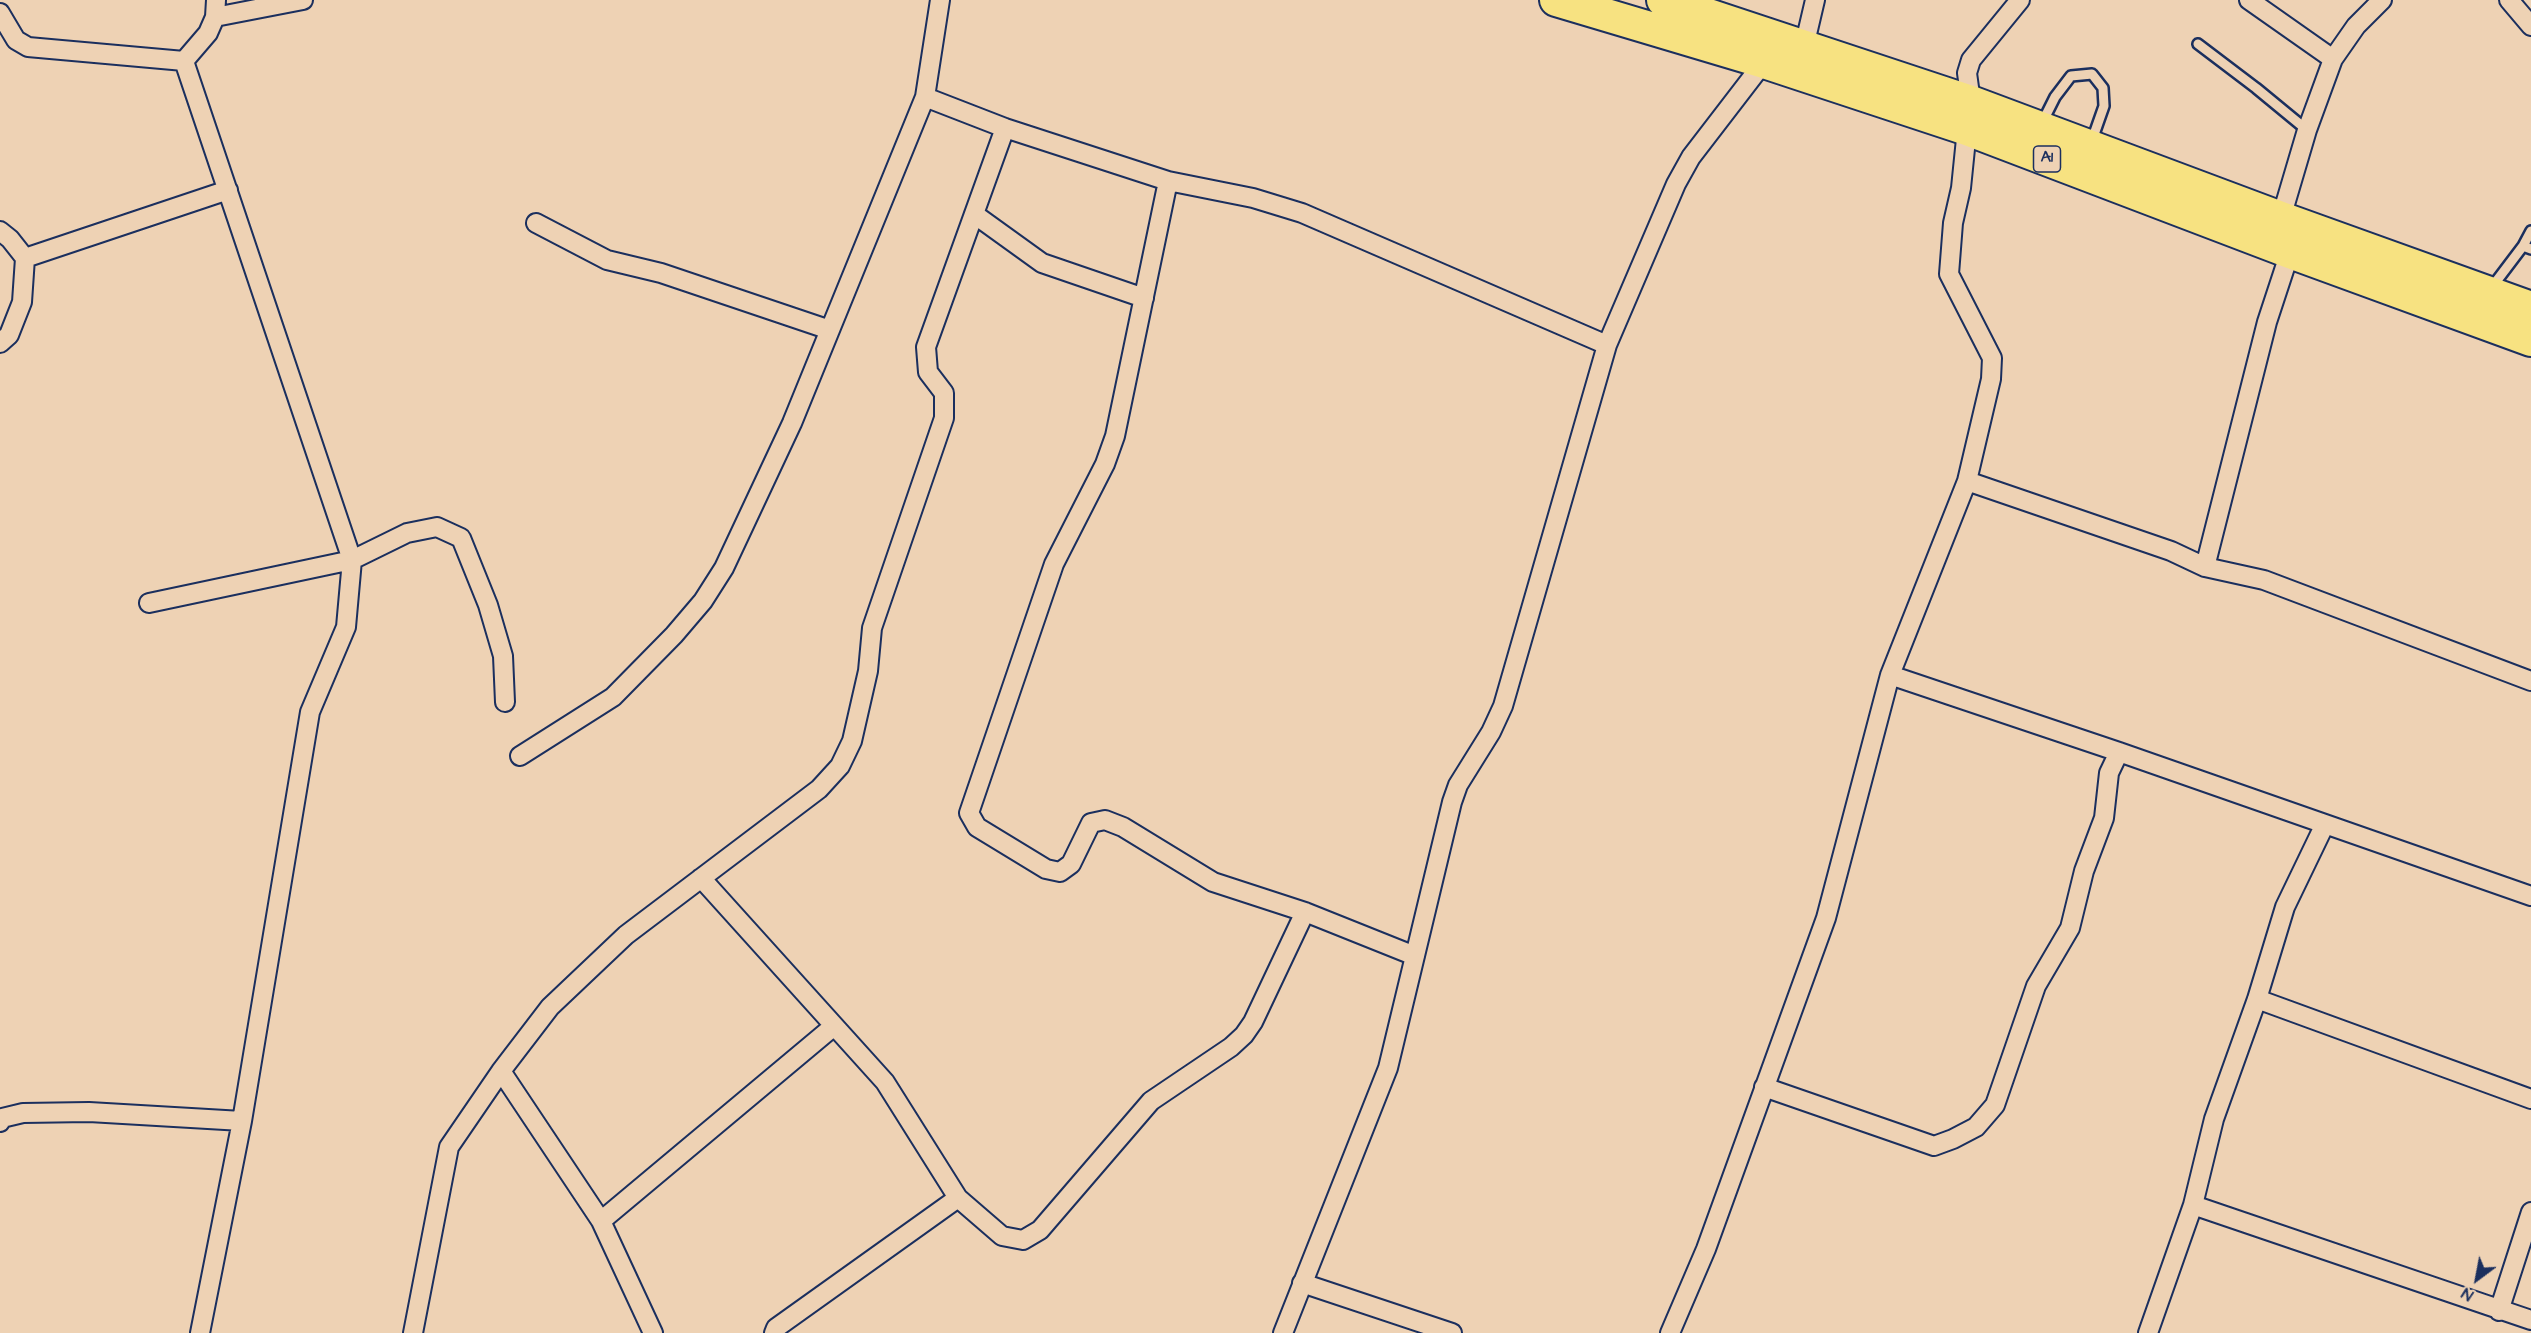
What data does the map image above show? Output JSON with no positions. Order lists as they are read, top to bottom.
{
  "streets": {
    "highway": ["A1"]
  },
  "north": "bottom left"
}
